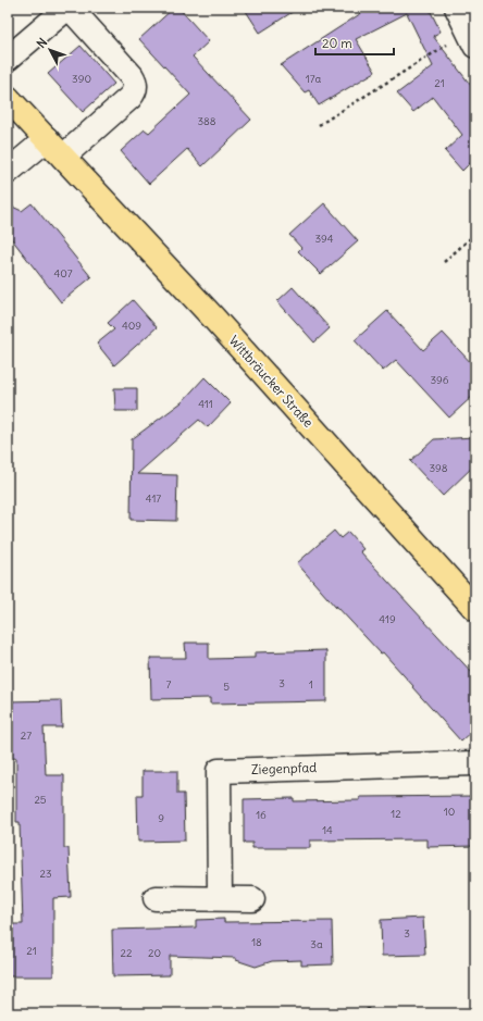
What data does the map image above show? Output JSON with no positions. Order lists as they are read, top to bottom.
{
  "streets": {
    "main road": ["Wittbräucker Straße"],
    "street": ["Ziegenpfad"]
  },
  "house_numbers": [
    "390",
    "17a",
    "21",
    "388",
    "394",
    "407",
    "409",
    "396",
    "411",
    "398",
    "417",
    "419",
    "3",
    "7",
    "1",
    "5",
    "27",
    "25",
    "10",
    "12",
    "16",
    "9",
    "14",
    "23",
    "3",
    "18",
    "3a",
    "21",
    "22",
    "20"
  ],
  "scale_bar": "20 m",
  "north": "top left"
}
